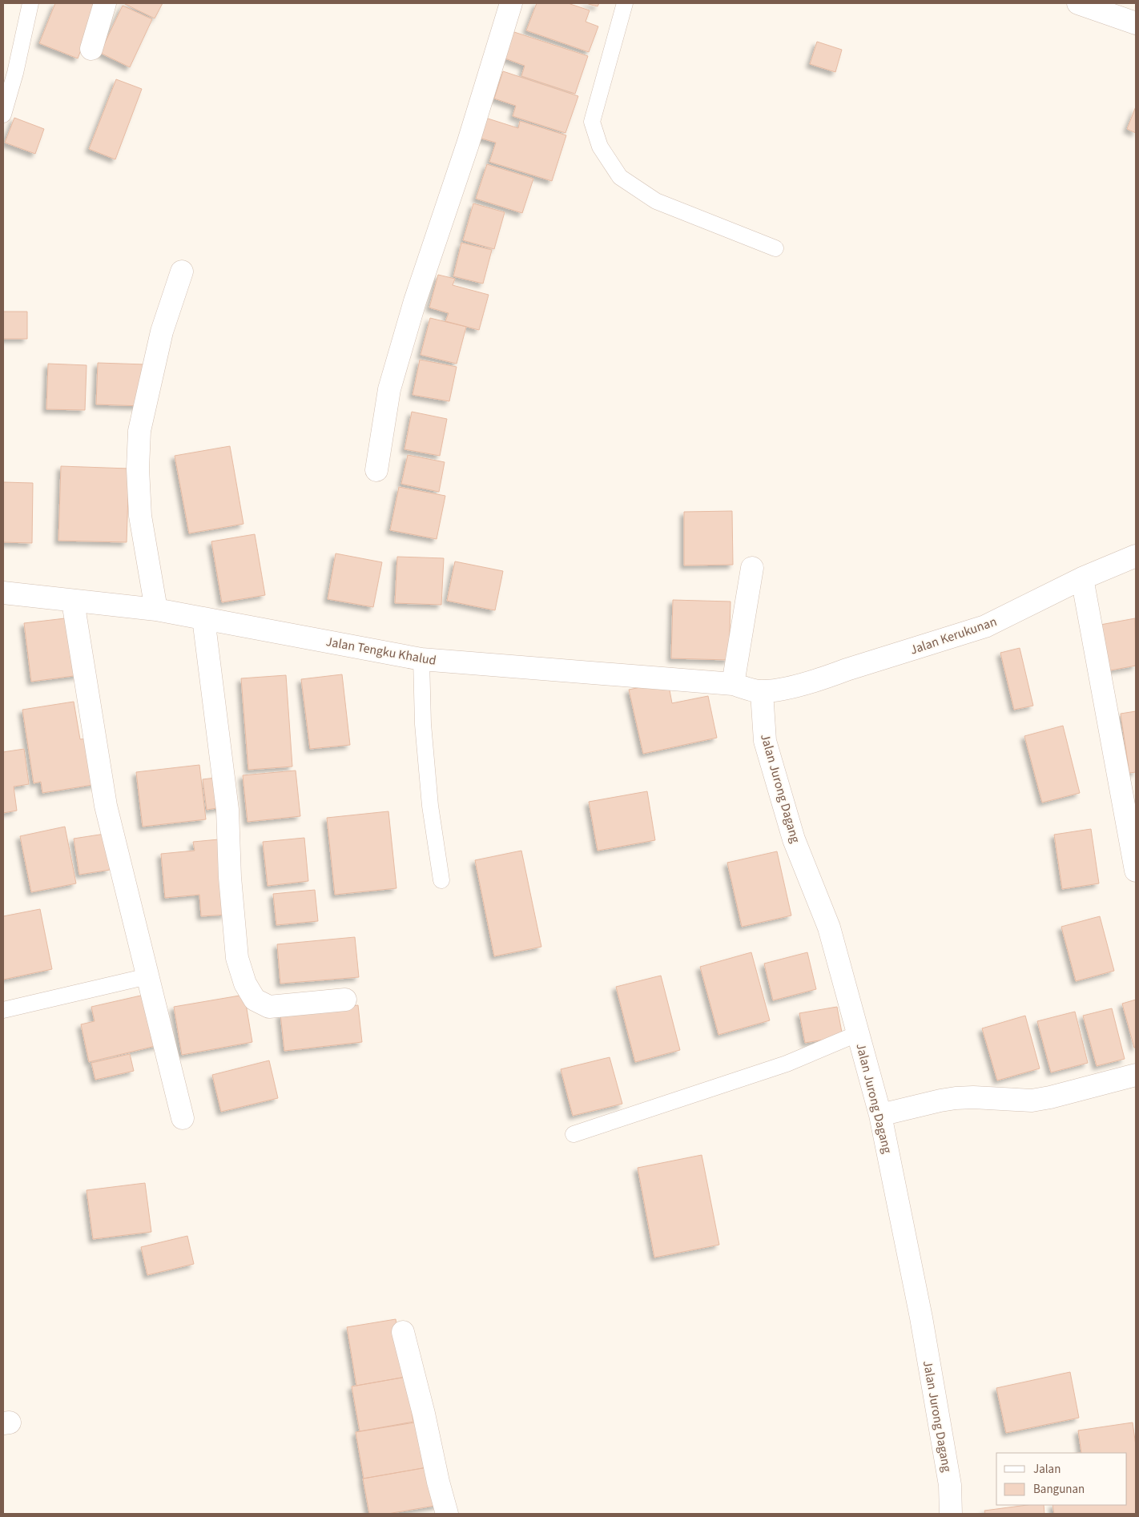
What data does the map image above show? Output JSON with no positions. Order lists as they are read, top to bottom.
{
  "streets": {
    "street": ["Jalan Kerukunan", "Jalan Tengku Khalud", "Jalan Jurong Dagang"]
  },
  "crossings": [
    ["Jalan Kerukunan", "Jalan Tengku Khalud"],
    ["Jalan Kerukunan", "Jalan Jurong Dagang"],
    ["Jalan Tengku Khalud", "Jalan Jurong Dagang"]
  ],
  "legend": ["Jalan", "Bangunan"]
}
